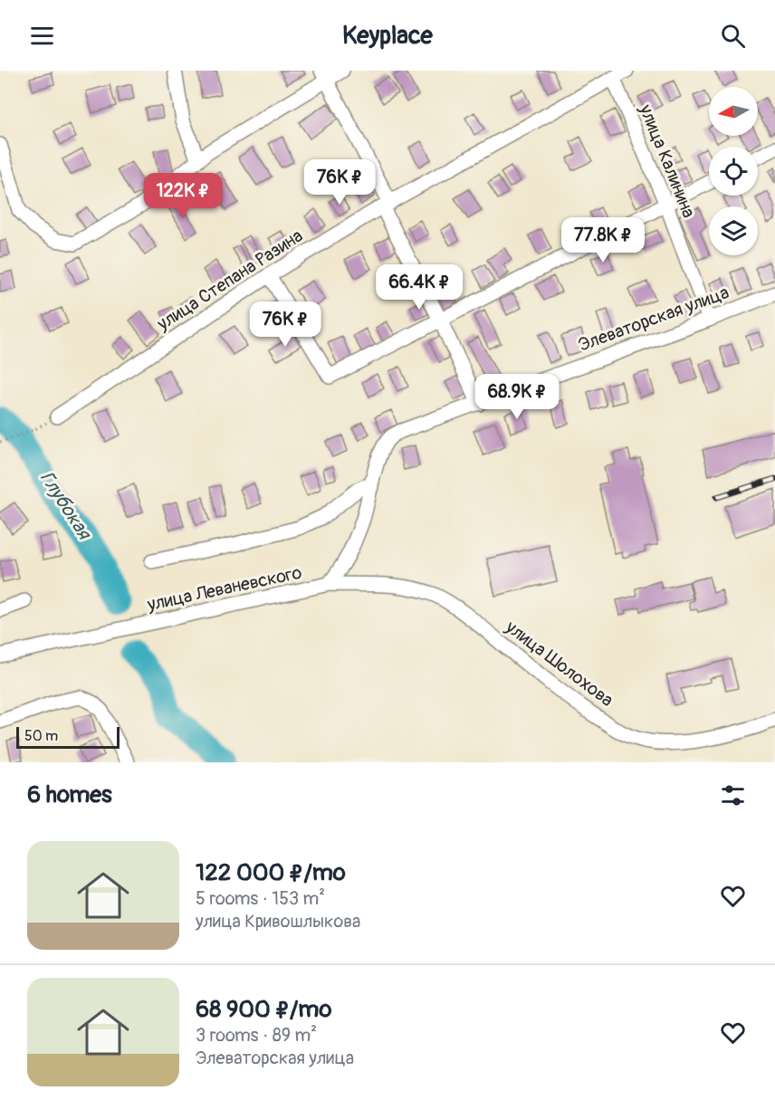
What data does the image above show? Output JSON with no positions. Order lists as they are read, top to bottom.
{
  "streets": {
    "street": [
      "улица Калинина",
      "улица Степана Разина",
      "Элеваторская улица",
      "улица Леваневского",
      "улица Шолохова"
    ]
  },
  "crossings": [
    ["улица Калинина", "улица Степана Разина"],
    ["улица Калинина", "Элеваторская улица"],
    ["Элеваторская улица", "улица Леваневского"],
    ["улица Леваневского", "улица Шолохова"]
  ],
  "water": ["Глубокая"],
  "scale_bar": "50 m",
  "north": "left",
  "page": {
    "header": "Keyplace",
    "price": [
      "76K ₽",
      "122K ₽",
      "77.8K ₽",
      "66.4K ₽",
      "76K ₽",
      "68.9K ₽"
    ],
    "scale": "50 m",
    "heading": "6 homes",
    "list": [
      {
        "name": "122 000 ₽/mo",
        "note": "5 rooms · 153 m² · улица Кривошлыкова"
      },
      {
        "name": "68 900 ₽/mo",
        "note": "3 rooms · 89 m² · Элеваторская улица"
      }
    ]
  }
}
